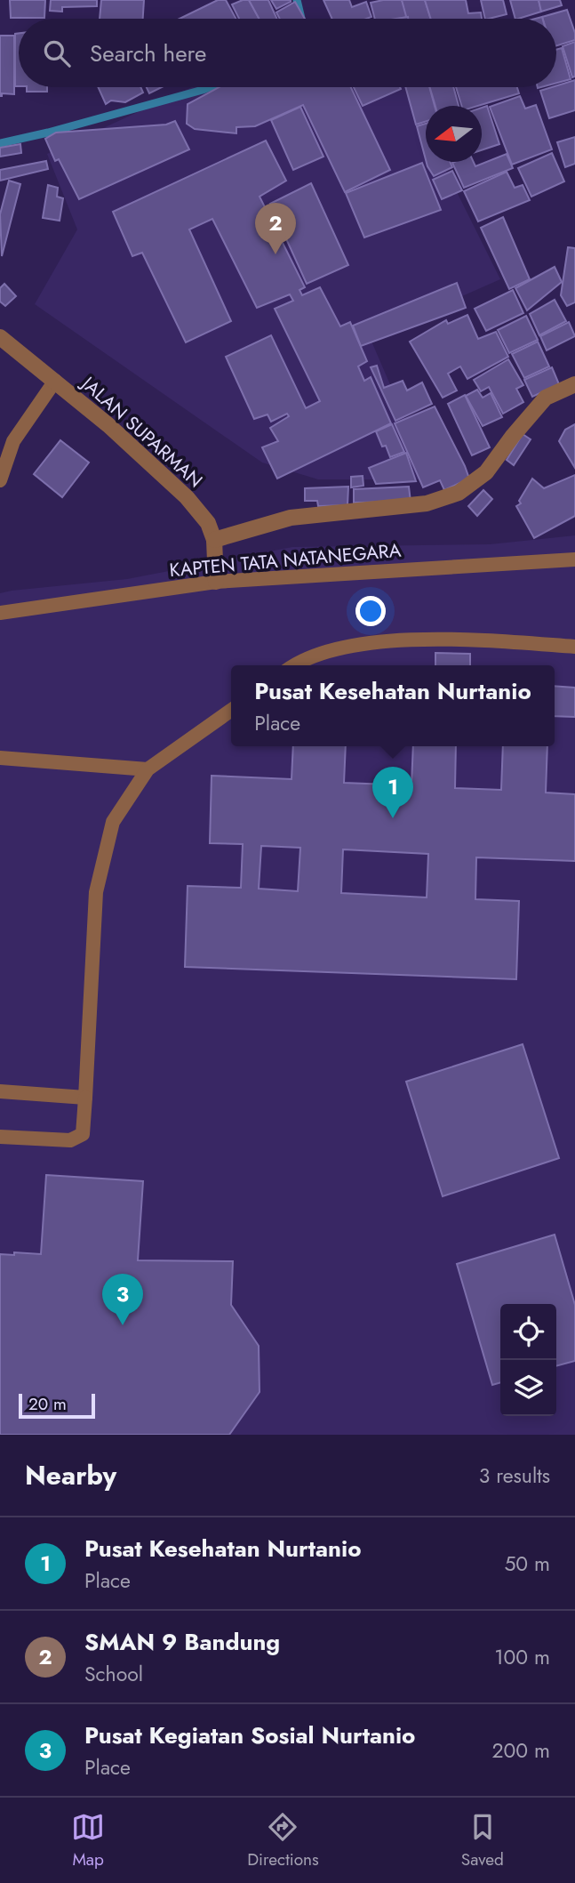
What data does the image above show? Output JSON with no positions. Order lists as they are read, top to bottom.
{
  "streets": {
    "street": ["JALAN SUPARMAN"],
    "lane": ["KAPTEN TATA NATANEGARA"]
  },
  "crossings": [
    ["JALAN SUPARMAN", "KAPTEN TATA NATANEGARA"]
  ],
  "scale_bar": "20 m",
  "north": "left",
  "page": {
    "search": "Search here",
    "pins": ["2", "1", "3"],
    "popup": ["Pusat Kesehatan Nurtanio", "Place"],
    "scale": "20 m",
    "heading": ["Nearby", "3 results"],
    "list": [
      {
        "mark": "1",
        "name": "Pusat Kesehatan Nurtanio",
        "note": "Place",
        "value": "50 m"
      },
      {
        "mark": "2",
        "name": "SMAN 9 Bandung",
        "note": "School",
        "value": "100 m"
      },
      {
        "mark": "3",
        "name": "Pusat Kegiatan Sosial Nurtanio",
        "note": "Place",
        "value": "200 m"
      }
    ],
    "nav": ["Map", "Directions", "Saved"]
  }
}
